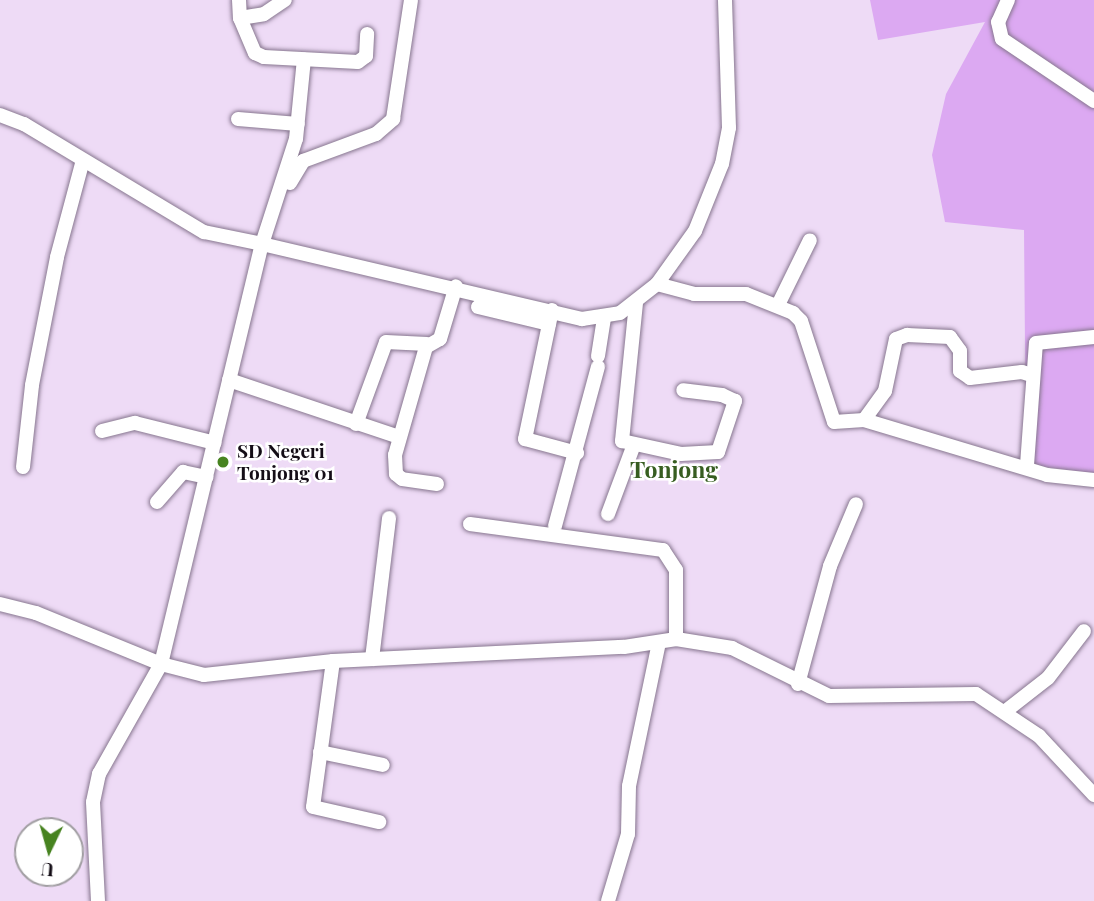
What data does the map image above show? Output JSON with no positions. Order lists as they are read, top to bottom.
{
  "districts": ["Tonjong"],
  "places": ["SD Negeri Tonjong 01"],
  "north": "bottom"
}
